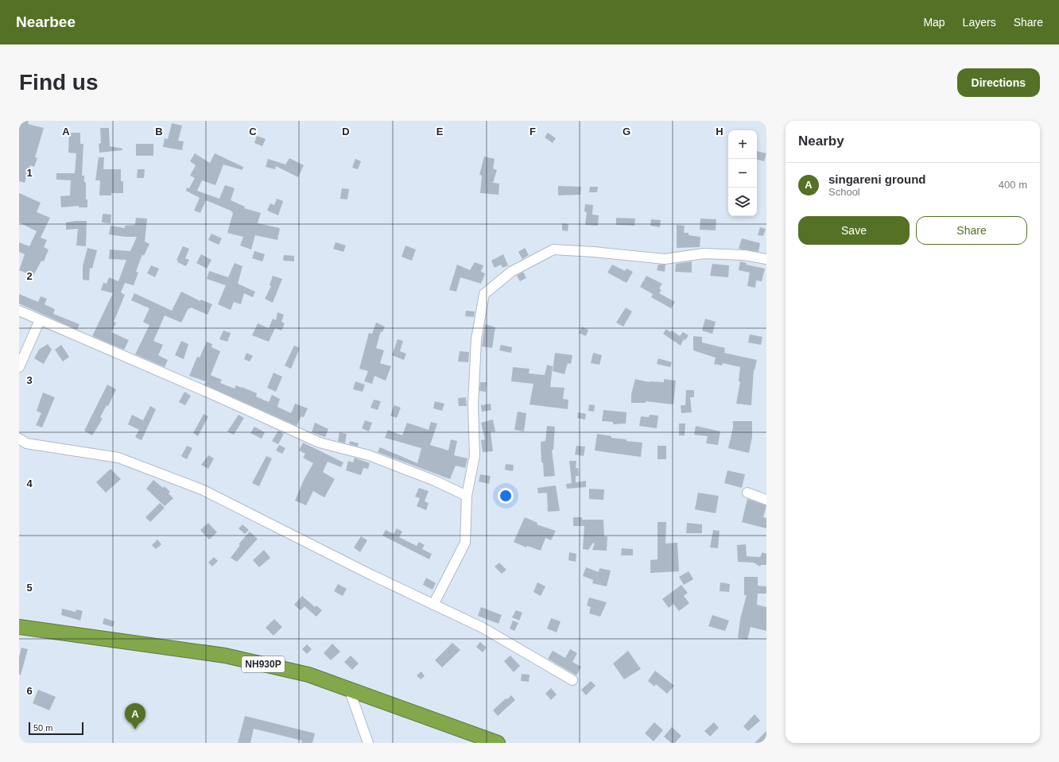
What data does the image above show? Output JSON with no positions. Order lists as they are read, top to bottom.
{
  "streets": {
    "highway": ["NH930P"]
  },
  "scale_bar": "50 m",
  "page": {
    "header": "Nearbee",
    "nav": ["Map", "Layers", "Share"],
    "buttons": [
      "Directions",
      ["Save", "Share"]
    ],
    "title": "Find us",
    "heading": "Nearby",
    "map_buttons": ["+", "−"],
    "list": [
      {
        "mark": "A",
        "name": "singareni ground",
        "note": "School",
        "value": "400 m"
      }
    ],
    "pins": "A",
    "scale": "50 m"
  },
  "grid": {
    "columns": [
      "A",
      "B",
      "C",
      "D",
      "E",
      "F",
      "G",
      "H"
    ],
    "rows": [
      "1",
      "2",
      "3",
      "4",
      "5",
      "6"
    ]
  }
}
